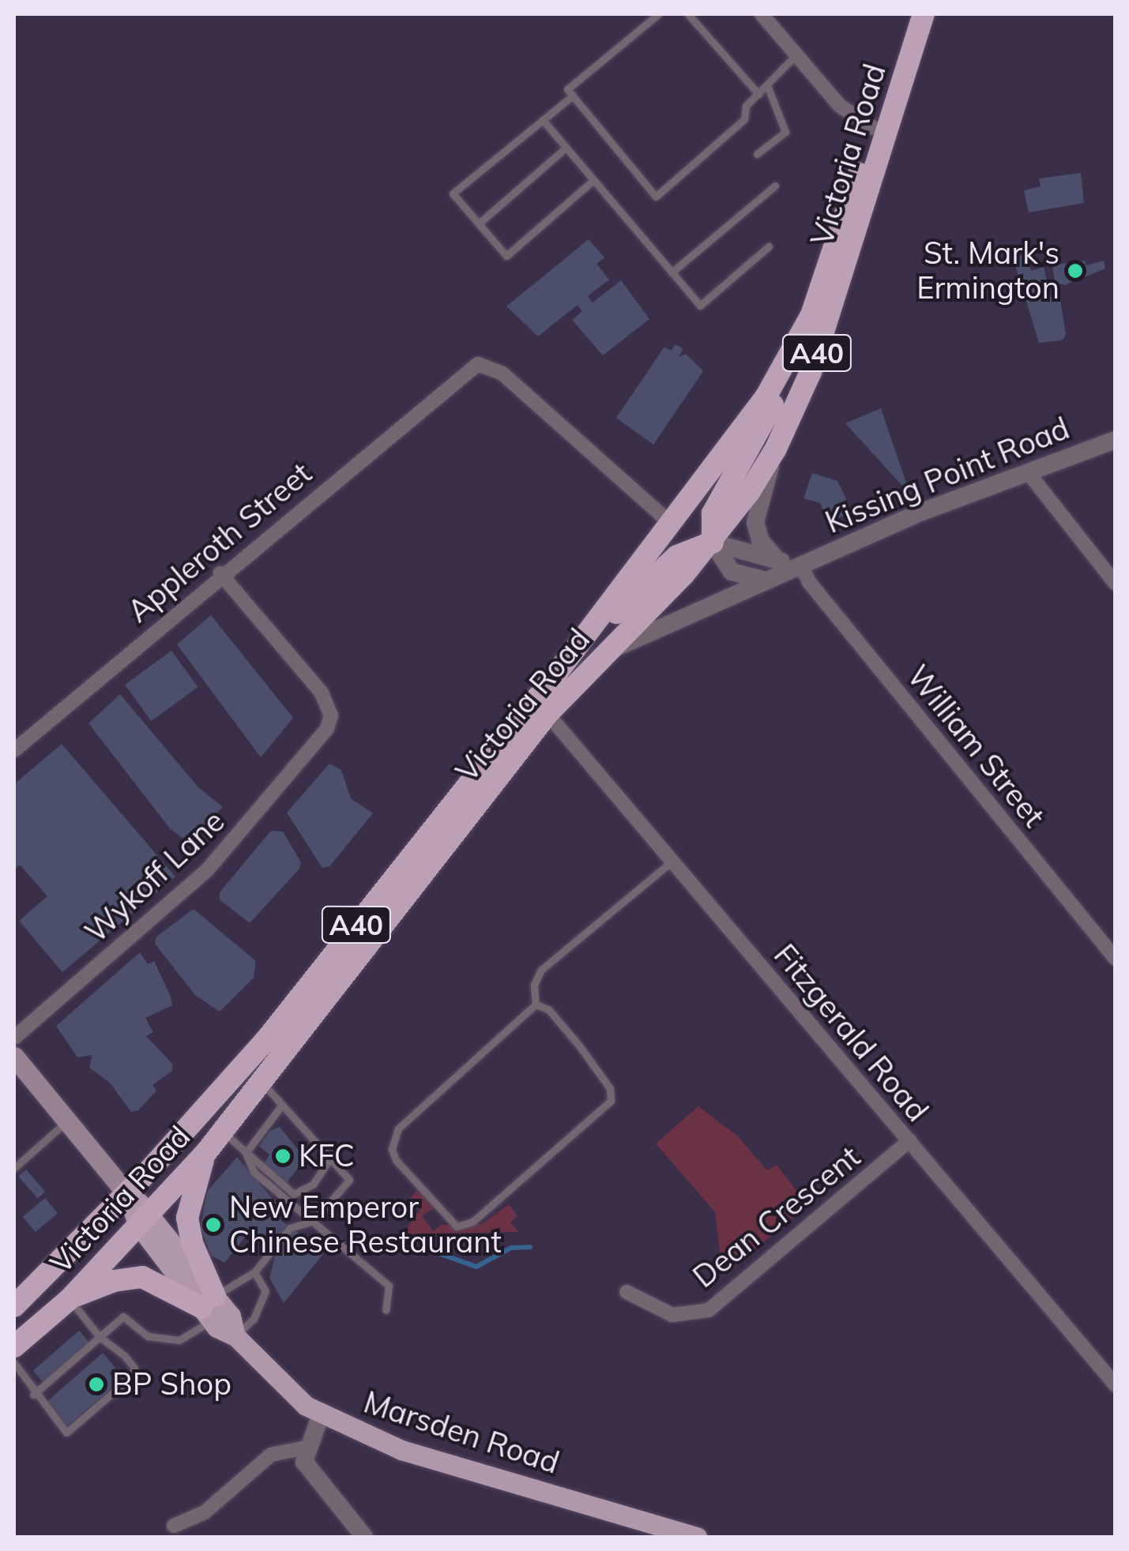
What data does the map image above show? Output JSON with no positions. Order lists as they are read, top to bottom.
{
  "streets": {
    "highway": ["Victoria Road", "A40"],
    "main road": ["Marsden Road"],
    "street": [
      "Kissing Point Road",
      "Appleroth Street",
      "William Street",
      "Wykoff Lane",
      "Fitzgerald Road",
      "Dean Crescent"
    ]
  },
  "crossings": [
    ["Victoria Road", "Kissing Point Road"],
    ["Victoria Road", "Appleroth Street"],
    ["Victoria Road", "Fitzgerald Road"],
    ["Victoria Road", "Marsden Road"],
    ["Kissing Point Road", "William Street"],
    ["Appleroth Street", "Wykoff Lane"],
    ["Fitzgerald Road", "Dean Crescent"]
  ],
  "places": [
    "St. Mark's Ermington",
    "KFC",
    "New Emperor Chinese Restaurant",
    "BP Shop"
  ]
}
